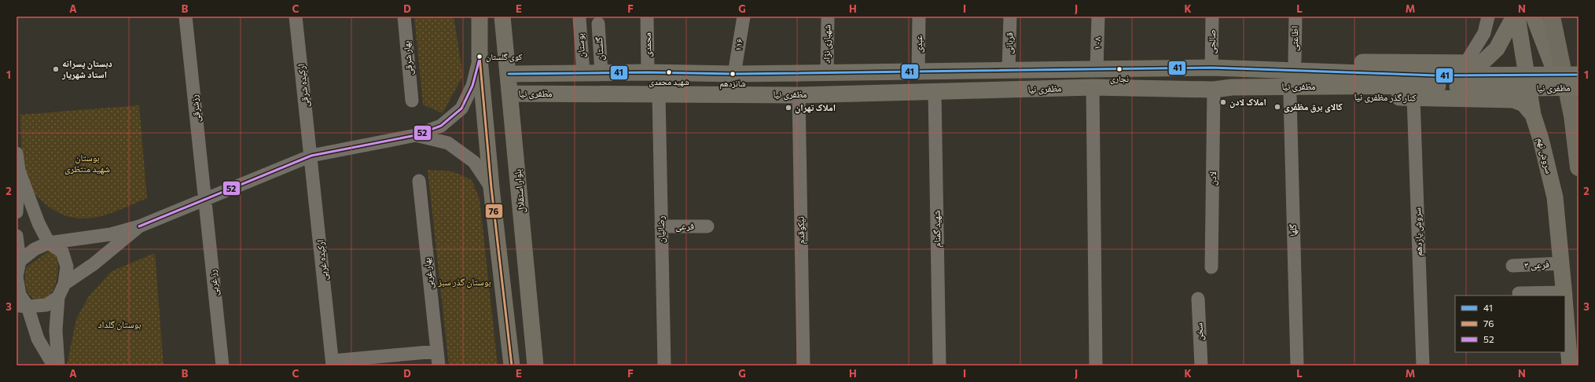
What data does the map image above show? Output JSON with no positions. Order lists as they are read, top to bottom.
{
  "streets": {
    "main road": [
      "مظفری نیا",
      "کنار گذر مظفری نیا",
      "سروش نهم",
      "بلوار استقلال"
    ],
    "street": [
      "اطاعتی",
      "صالحی",
      "قربانی",
      "۱۰۸",
      "شهبازی نژاد",
      "عبدی",
      "محمدی",
      "۱۱۶",
      "بوستان",
      "گلستان",
      "بهار شرقی",
      "ارکیده شرقی",
      "رزشرقی",
      "لادن",
      "فرعی",
      "شهید گمنام",
      "رضائیان",
      "نیکوقدم",
      "گلها",
      "سروش یازدهم",
      "ارکیده غربی",
      "فرعی ۳",
      "بهار غربی",
      "رز غربی",
      "سخن"
    ]
  },
  "crossings": [
    ["صالحی", "مظفری نیا"],
    ["قربانی", "مظفری نیا"],
    ["۱۰۸", "مظفری نیا"],
    ["شهبازی نژاد", "مظفری نیا"],
    ["عبدی", "مظفری نیا"],
    ["محمدی", "مظفری نیا"],
    ["۱۱۶", "مظفری نیا"],
    ["بوستان", "مظفری نیا"],
    ["گلستان", "مظفری نیا"],
    ["ارکیده شرقی", "ارکیده غربی"],
    ["مظفری نیا", "کنار گذر مظفری نیا"],
    ["مظفری نیا", "لادن"],
    ["مظفری نیا", "بلوار استقلال"],
    ["مظفری نیا", "شهید گمنام"],
    ["مظفری نیا", "رضائیان"],
    ["مظفری نیا", "نیکوقدم"],
    ["کنار گذر مظفری نیا", "سروش نهم"],
    ["کنار گذر مظفری نیا", "لادن"],
    ["کنار گذر مظفری نیا", "گلها"],
    ["کنار گذر مظفری نیا", "سروش یازدهم"],
    ["رزشرقی", "رز غربی"],
    ["سروش نهم", "فرعی ۳"],
    ["فرعی", "رضائیان"]
  ],
  "parks": ["بوستان شهید منتظری", "بوستان گذر سبز", "بوستان گلداد"],
  "places": [
    "کوی گلستان",
    "دبستان پسرانه استاد شهريار",
    "نجاری",
    "شهید محمدی",
    "شانزدهم",
    "املاک لادن",
    "کالای برق مظفری",
    "املاک تهران"
  ],
  "lines": ["transit line 76", "transit line 52", "transit line 41"],
  "legend": ["41", "76", "52"],
  "grid": {
    "columns": [
      "A",
      "B",
      "C",
      "D",
      "E",
      "F",
      "G",
      "H",
      "I",
      "J",
      "K",
      "L",
      "M",
      "N"
    ],
    "rows": ["1", "2", "3"]
  }
}
